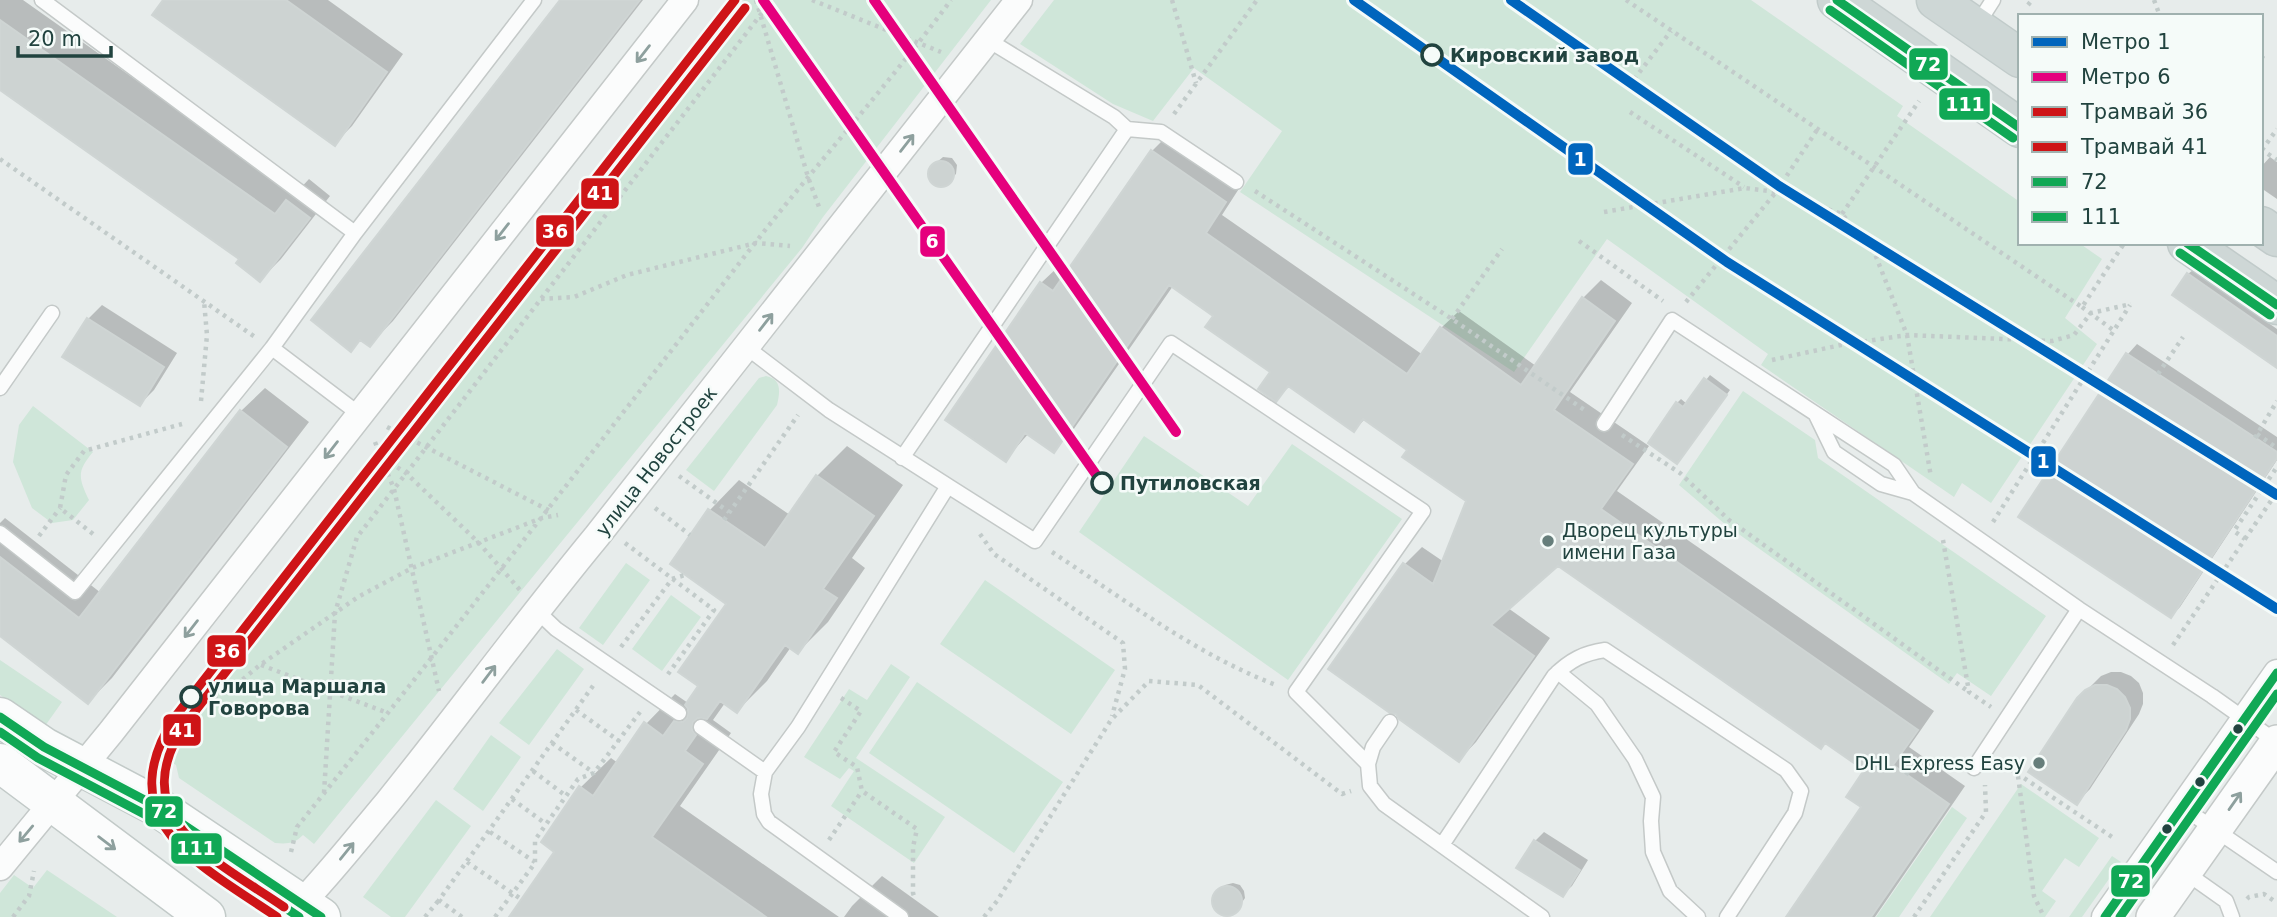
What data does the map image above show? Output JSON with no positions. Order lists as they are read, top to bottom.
{
  "streets": {
    "street": ["улица Новостроек"]
  },
  "one_way": ["улица Новостроек"],
  "places": [
    "Кировский завод",
    "Путиловская",
    "Дворец культуры имени Газа",
    "улица Маршала Говорова",
    "DHL Express Easy"
  ],
  "lines": [
    "metro line 1",
    "metro line 6",
    "tram line 36",
    "transit line 72",
    "tram line 41",
    "transit line 111"
  ],
  "legend": [
    "Метро 1",
    "Метро 6",
    "Трамвай 36",
    "Трамвай 41",
    "72",
    "111"
  ],
  "scale_bar": "20 m"
}
